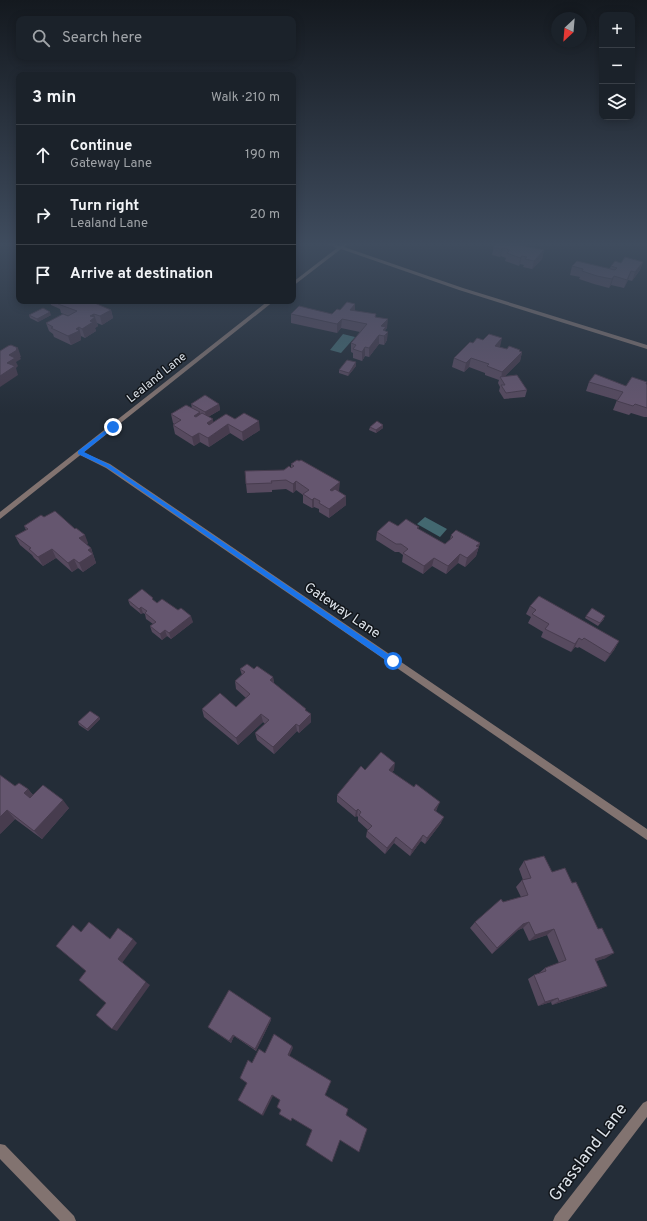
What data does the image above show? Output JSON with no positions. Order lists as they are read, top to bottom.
{
  "streets": {
    "street": ["Lealand Lane", "Gateway Lane", "Grassland Lane"]
  },
  "crossings": [
    ["Lealand Lane", "Gateway Lane"]
  ],
  "north": "bottom left",
  "page": {
    "map_buttons": ["+", "−"],
    "search": "Search here",
    "heading": ["3 min", "Walk · 210 m"],
    "list": [
      ["Continue", "Gateway Lane", "190 m"],
      ["Turn right", "Lealand Lane", "20 m"],
      "Arrive at destination"
    ]
  }
}
